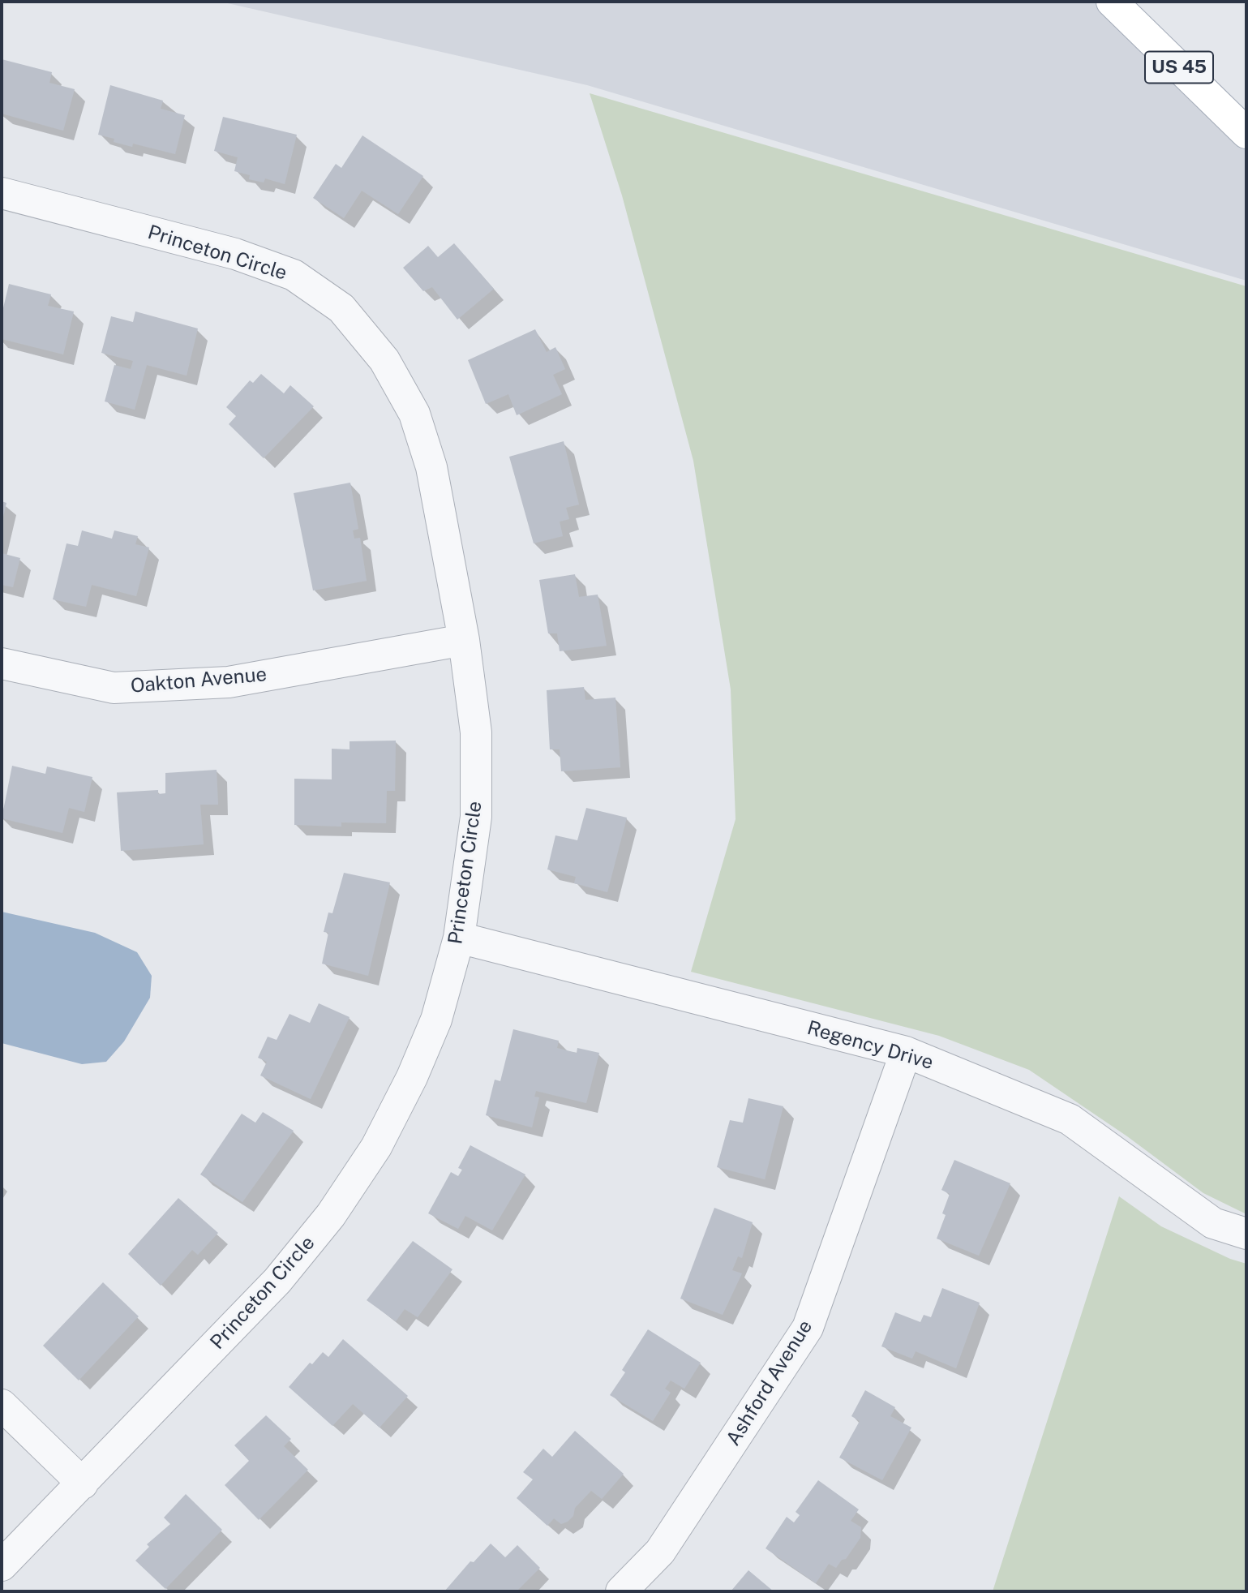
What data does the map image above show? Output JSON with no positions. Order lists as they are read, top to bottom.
{
  "streets": {
    "main road": ["US 45"],
    "street": [
      "Princeton Circle",
      "Oakton Avenue",
      "Regency Drive",
      "Ashford Avenue"
    ]
  },
  "crossings": [
    ["Princeton Circle", "Oakton Avenue"],
    ["Princeton Circle", "Regency Drive"],
    ["Regency Drive", "Ashford Avenue"]
  ]
}
